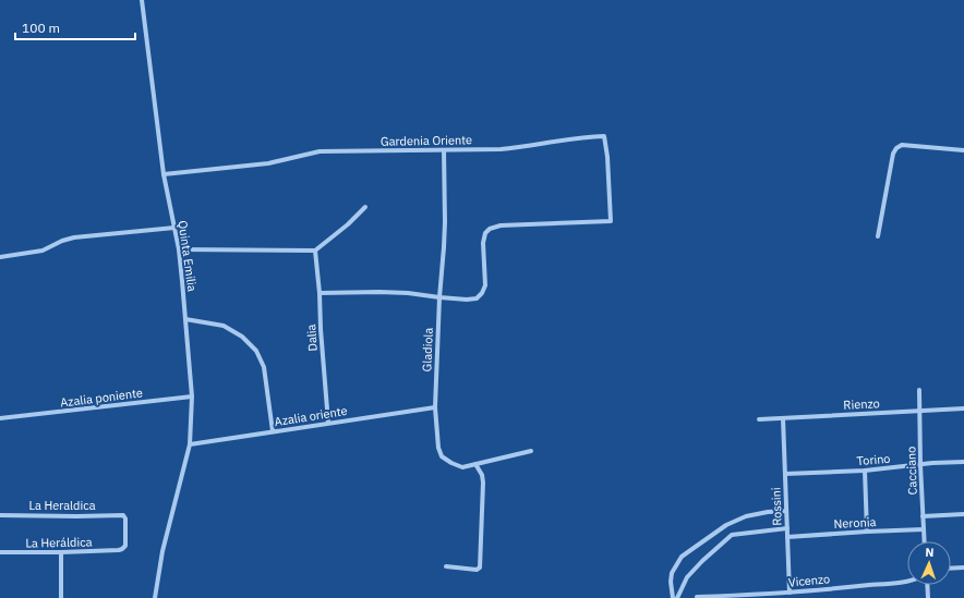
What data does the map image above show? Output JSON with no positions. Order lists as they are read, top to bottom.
{
  "streets": {
    "street": [
      "Gardenia Oriente",
      "Quinta Emilia",
      "Dalia",
      "Gladiola",
      "Azalia poniente",
      "Rienzo",
      "Azalia oriente",
      "Torino",
      "Cacciano",
      "La Heraldica",
      "Rossini",
      "Neronia",
      "La Heráldica",
      "Vicenzo"
    ]
  },
  "crossings": [
    ["Gardenia Oriente", "Quinta Emilia"],
    ["Gardenia Oriente", "Gladiola"],
    ["Quinta Emilia", "Azalia poniente"],
    ["Quinta Emilia", "Azalia oriente"],
    ["Dalia", "Azalia oriente"],
    ["Gladiola", "Azalia oriente"],
    ["Rienzo", "Cacciano"],
    ["Rienzo", "Rossini"],
    ["Torino", "Cacciano"],
    ["Torino", "Rossini"],
    ["Cacciano", "Neronia"],
    ["La Heraldica", "La Heráldica"],
    ["Rossini", "Neronia"],
    ["Rossini", "Vicenzo"]
  ],
  "scale_bar": "100 m",
  "north": "top"
}
